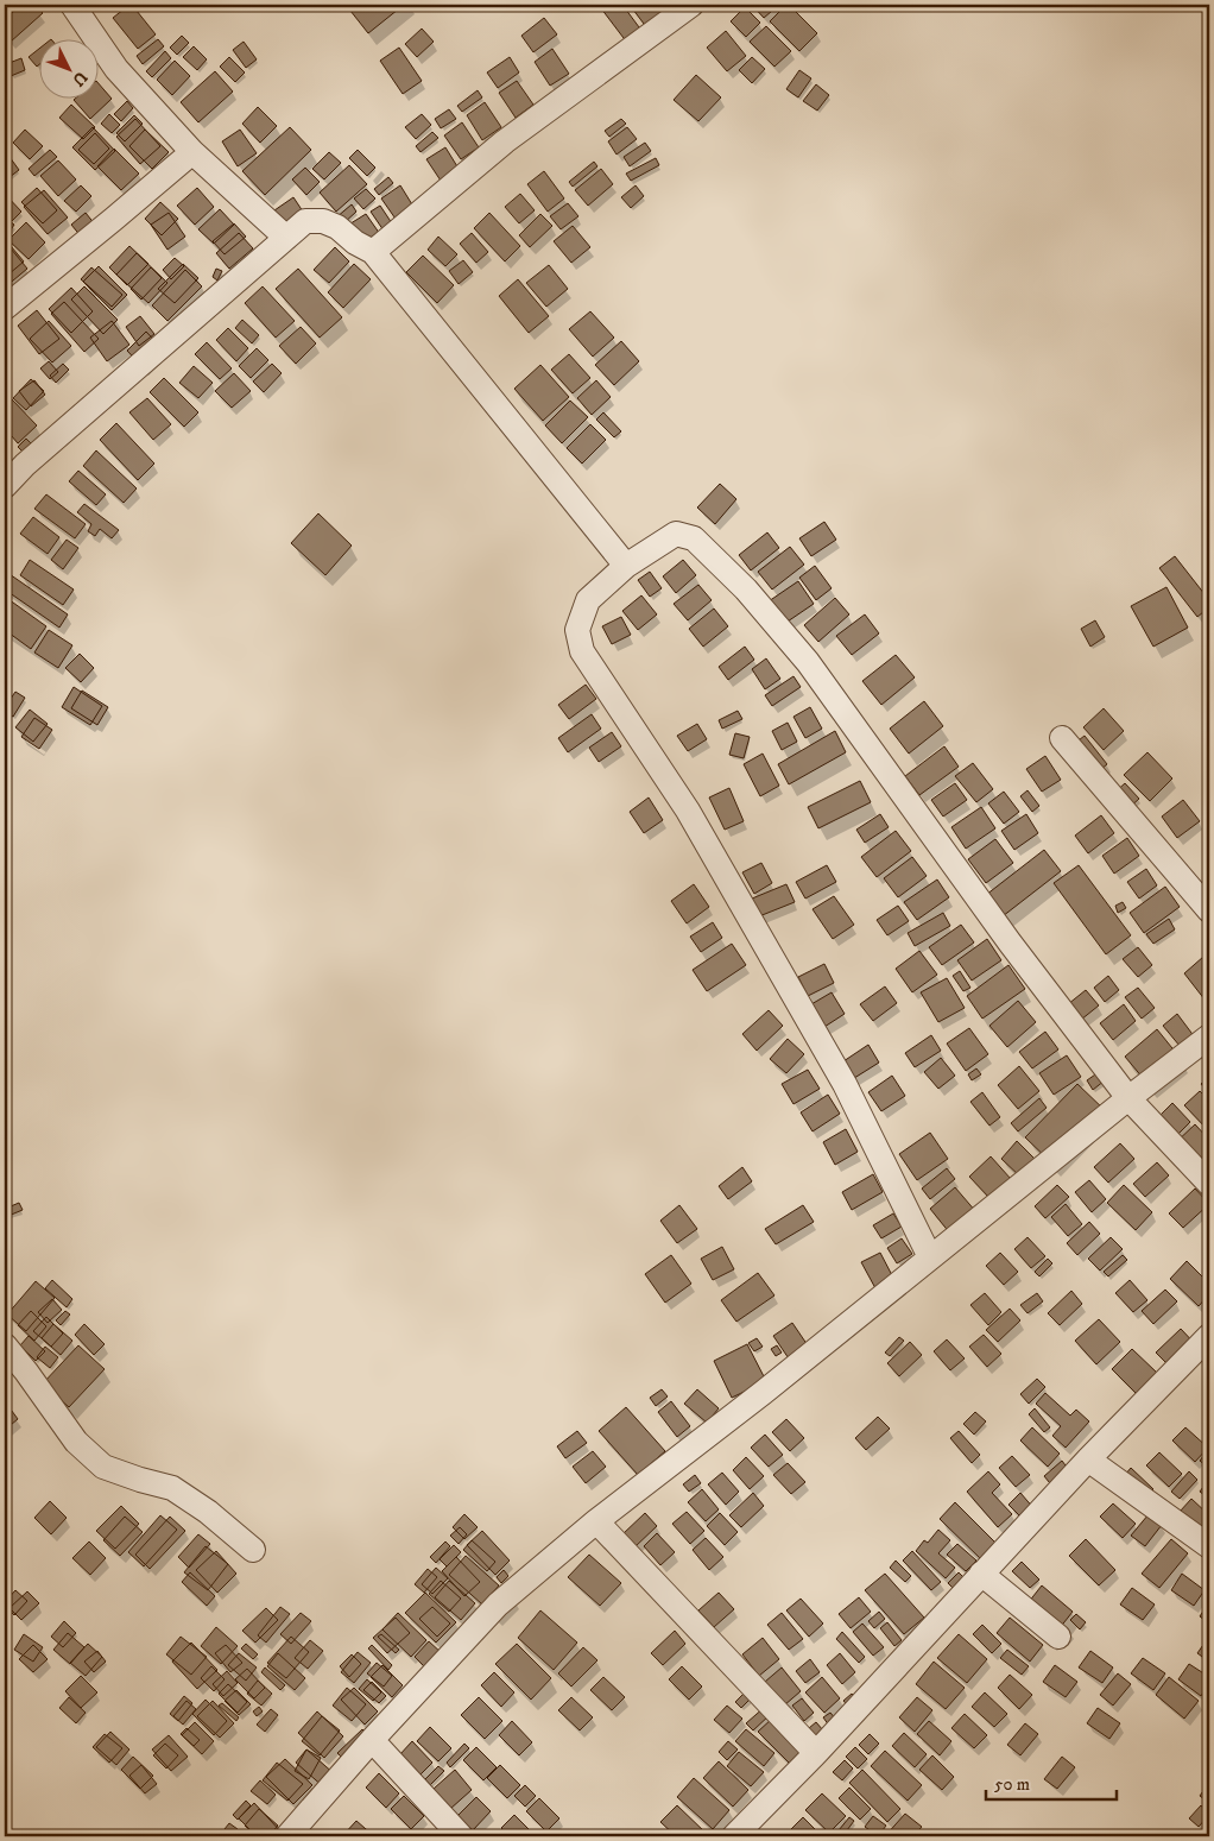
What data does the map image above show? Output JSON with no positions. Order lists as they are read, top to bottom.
{
  "scale_bar": "50 m",
  "north": "bottom right"
}
